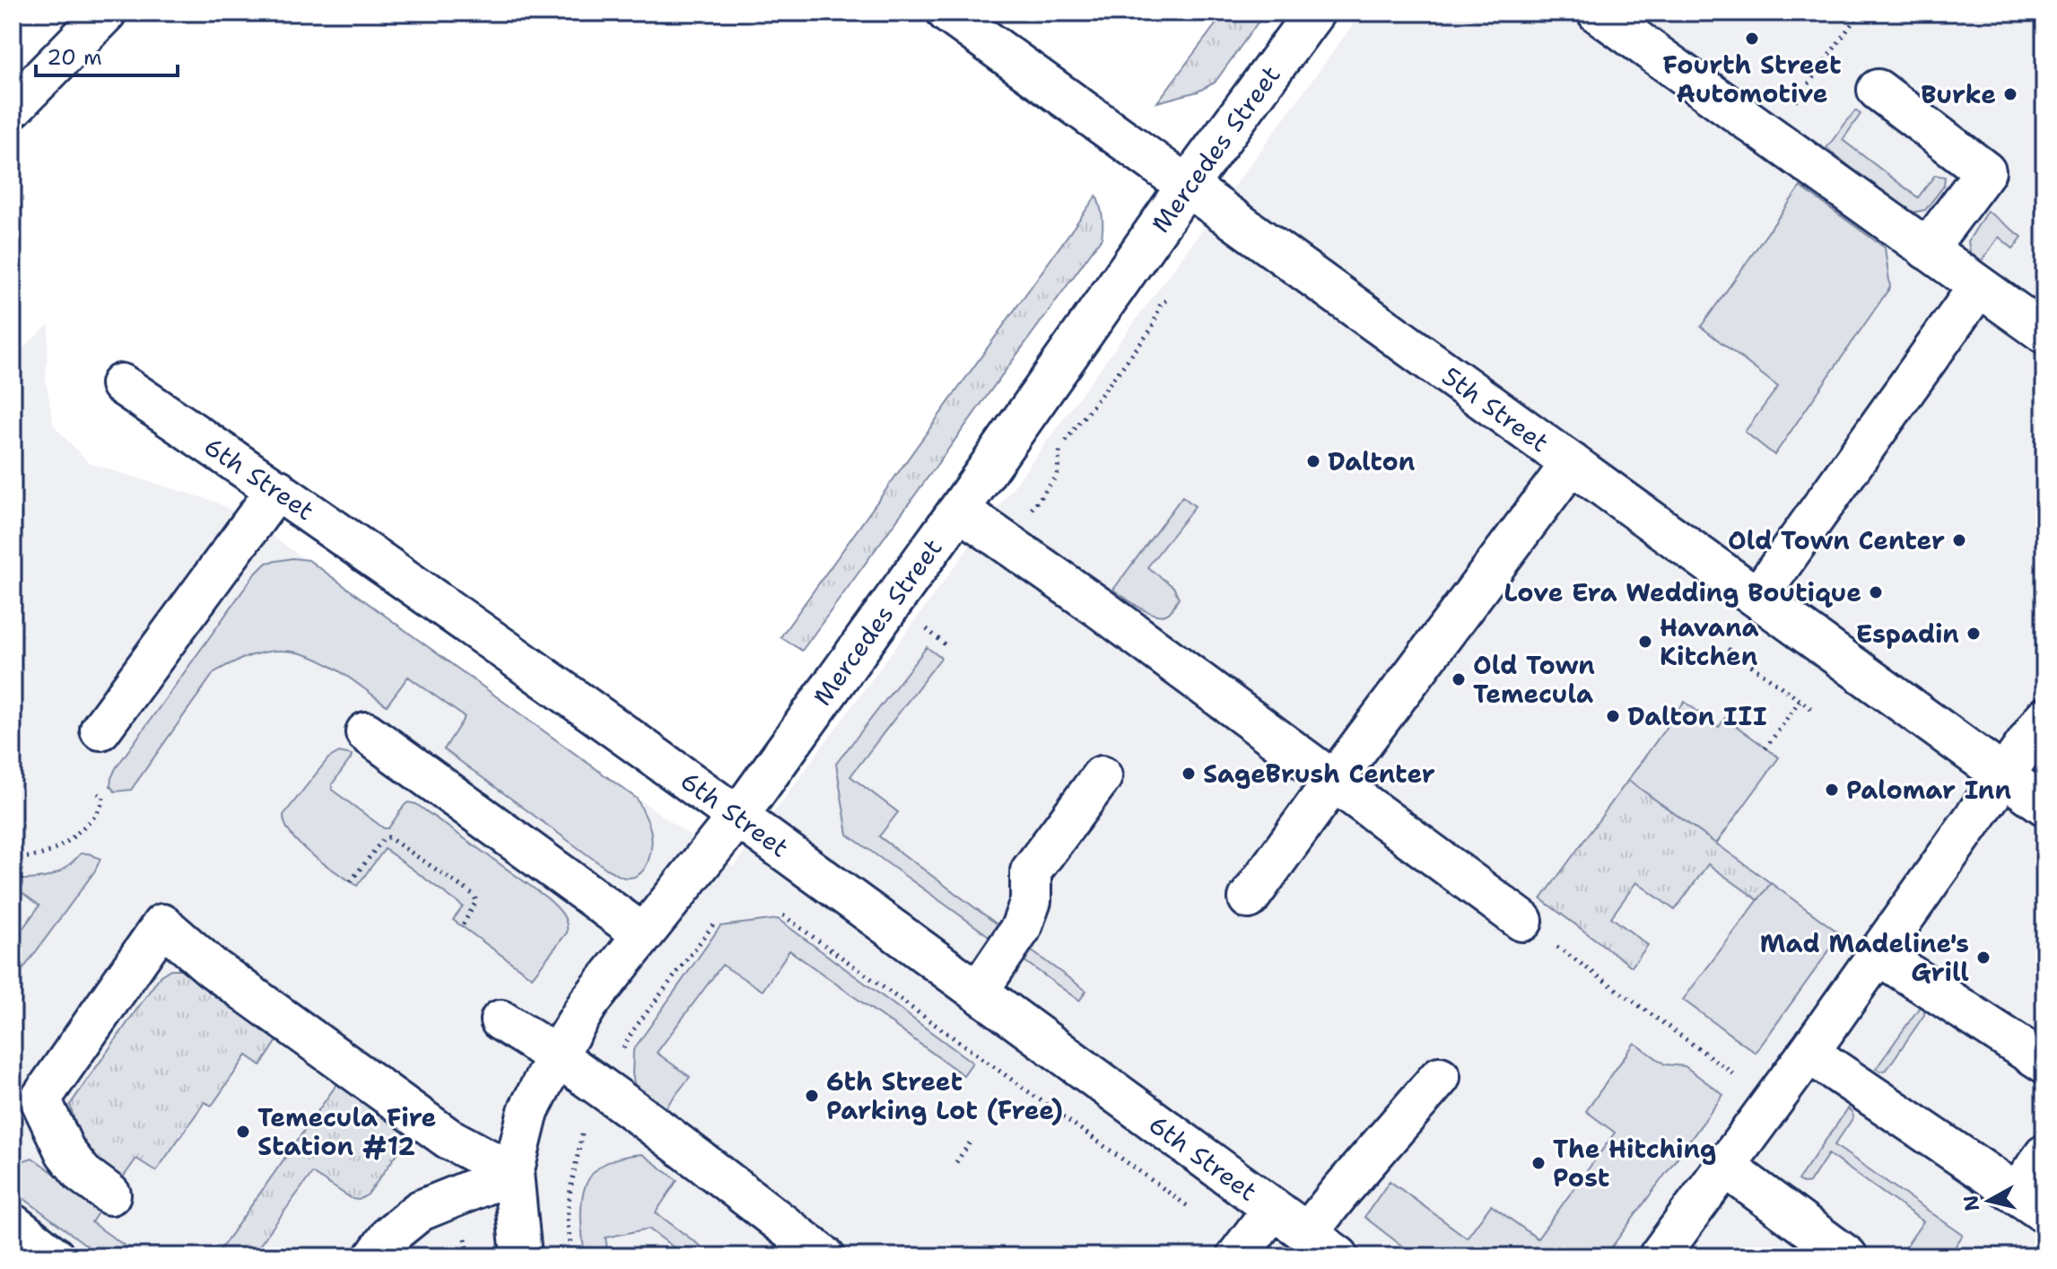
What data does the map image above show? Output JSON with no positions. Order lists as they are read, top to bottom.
{
  "streets": {
    "main road": ["Mercedes Street", "5th Street", "6th Street"]
  },
  "crossings": [
    ["Mercedes Street", "5th Street"],
    ["Mercedes Street", "6th Street"]
  ],
  "places": [
    "Fourth Street Automotive",
    "Burke",
    "Dalton",
    "Old Town Center",
    "Love Era Wedding Boutique",
    "Espadin",
    "Havana Kitchen",
    "Old Town Temecula",
    "Dalton III",
    "SageBrush Center",
    "Palomar Inn",
    "Mad Madeline's Grill",
    "6th Street Parking Lot (Free)",
    "Temecula Fire Station #12",
    "The Hitching Post"
  ],
  "scale_bar": "20 m",
  "north": "left"
}
